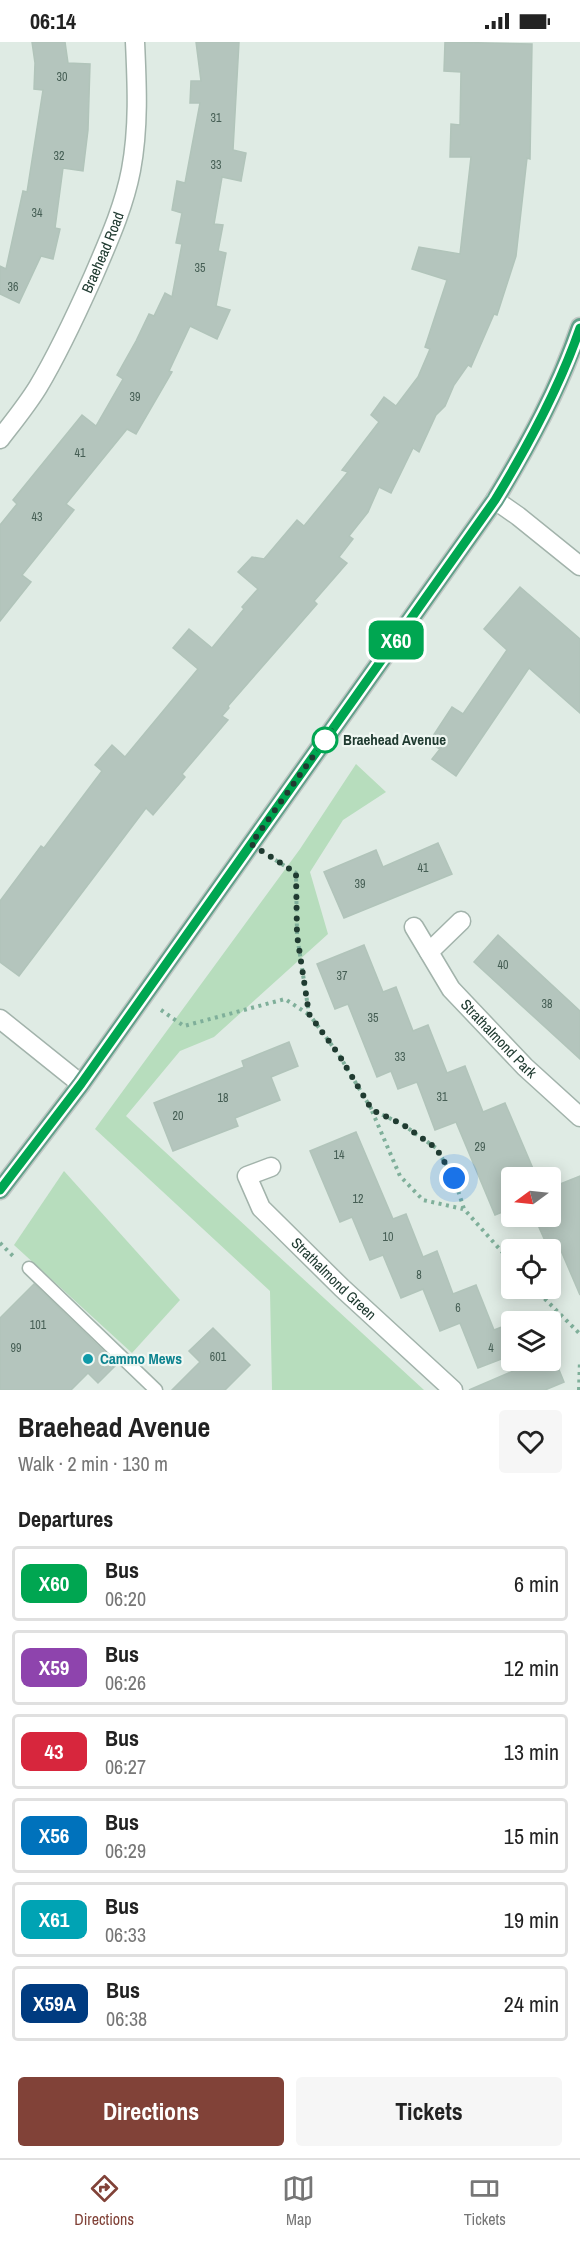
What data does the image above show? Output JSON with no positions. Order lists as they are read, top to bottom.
{
  "streets": {
    "street": ["Braehead Road", "Strathalmond Park", "Strathalmond Green"]
  },
  "places": ["Braehead Avenue", "Cammo Mews"],
  "lines": ["bus line X60"],
  "house_numbers": [
    "30",
    "31",
    "32",
    "33",
    "34",
    "35",
    "36",
    "39",
    "41",
    "43",
    "41",
    "39",
    "40",
    "37",
    "38",
    "35",
    "33",
    "31",
    "18",
    "20",
    "29",
    "14",
    "12",
    "10",
    "8",
    "6",
    "101",
    "99",
    "4",
    "601"
  ],
  "north": "left",
  "page": {
    "status": "06:14",
    "on_map": "X60",
    "heading": [
      ["Braehead Avenue", "Walk · 2 min · 130 m"],
      "Departures"
    ],
    "list": [
      {
        "mark": "X60",
        "name": "Bus",
        "note": "06:20",
        "value": "6 min"
      },
      {
        "mark": "X59",
        "name": "Bus",
        "note": "06:26",
        "value": "12 min"
      },
      {
        "mark": "43",
        "name": "Bus",
        "note": "06:27",
        "value": "13 min"
      },
      {
        "mark": "X56",
        "name": "Bus",
        "note": "06:29",
        "value": "15 min"
      },
      {
        "mark": "X61",
        "name": "Bus",
        "note": "06:33",
        "value": "19 min"
      },
      {
        "mark": "X59A",
        "name": "Bus",
        "note": "06:38",
        "value": "24 min"
      }
    ],
    "buttons": ["Directions", "Tickets"],
    "tabs": ["Directions", "Map", "Tickets"]
  }
}
